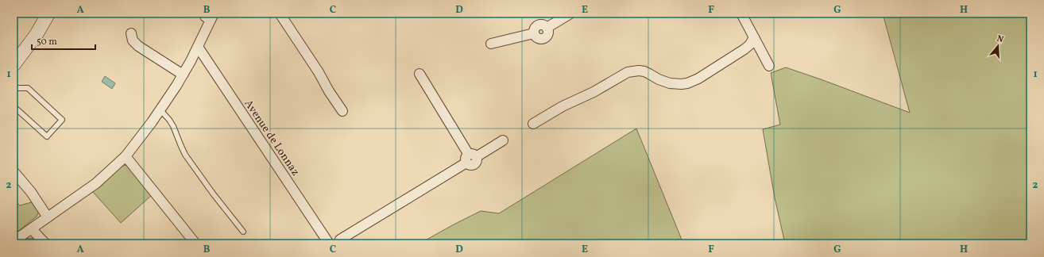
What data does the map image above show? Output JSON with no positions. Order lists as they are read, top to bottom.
{
  "streets": {
    "street": ["Avenue de Lonnaz"]
  },
  "scale_bar": "50 m",
  "north": "top",
  "grid": {
    "columns": [
      "A",
      "B",
      "C",
      "D",
      "E",
      "F",
      "G",
      "H"
    ],
    "rows": ["1", "2"]
  }
}
